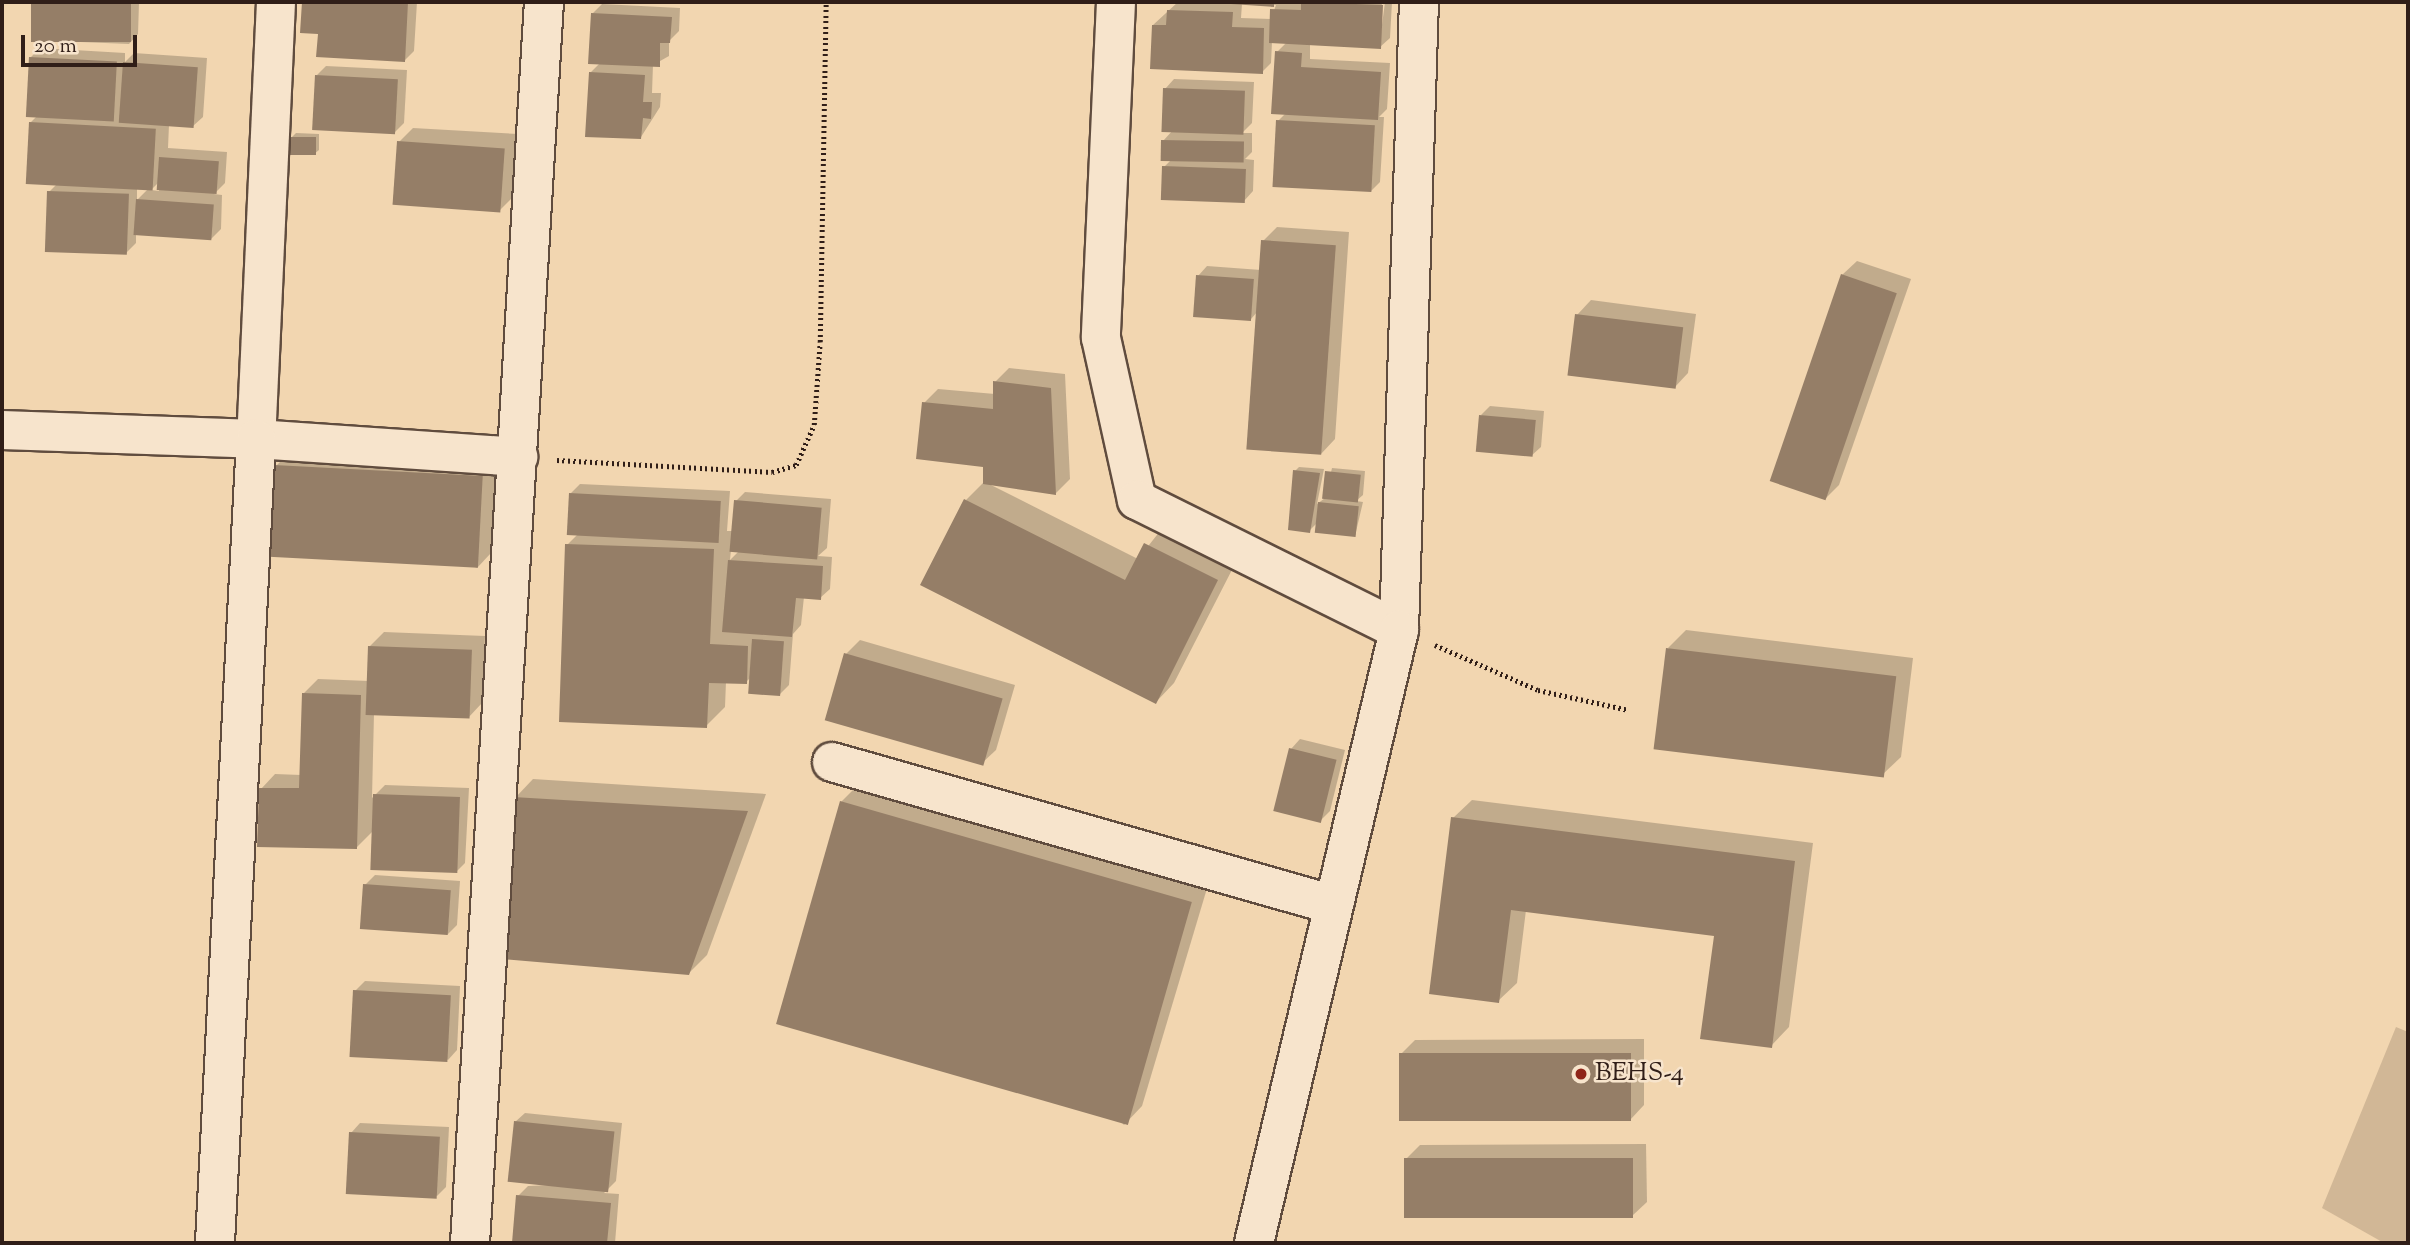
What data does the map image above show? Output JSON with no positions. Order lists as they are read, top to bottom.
{
  "places": ["BEHS-4"],
  "scale_bar": "20 m"
}
